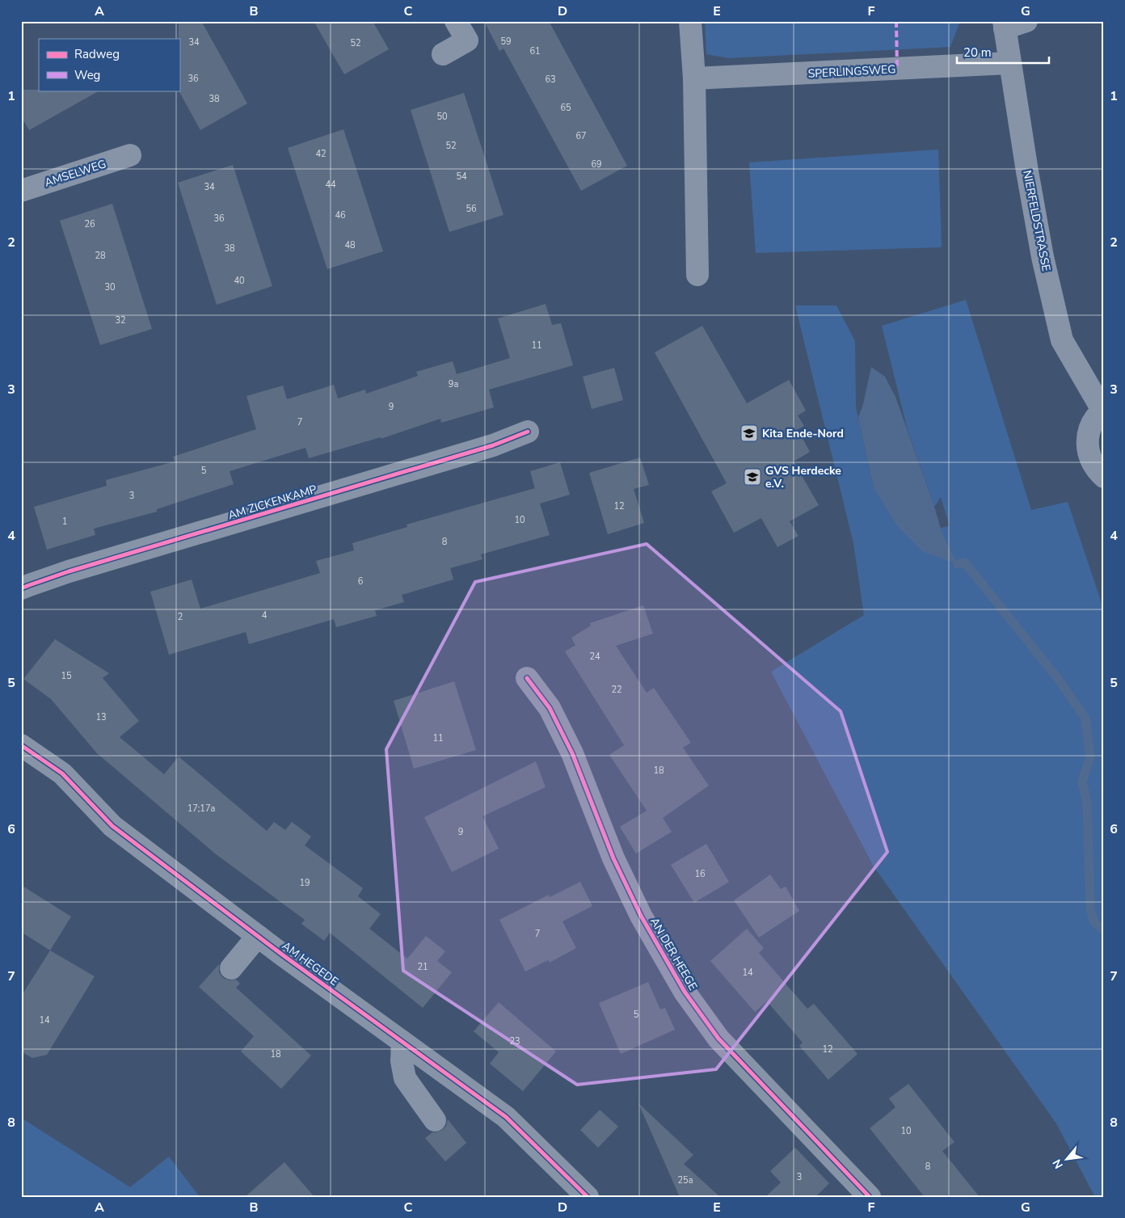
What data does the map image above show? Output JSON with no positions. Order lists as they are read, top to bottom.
{
  "streets": {
    "street": [
      "SPERLINGSWEG",
      "AMSELWEG",
      "NIERFELDSTRASSE",
      "AM ZICKENKAMP",
      "AN DER HEEGE",
      "AM HEGEDE"
    ]
  },
  "crossings": [
    ["SPERLINGSWEG", "NIERFELDSTRASSE"]
  ],
  "places": {
    "school or university": ["Kita Ende-Nord", "GVS Herdecke e.V."]
  },
  "house_numbers": [
    "59",
    "34",
    "52",
    "61",
    "36",
    "63",
    "38",
    "65",
    "50",
    "67",
    "52",
    "42",
    "69",
    "54",
    "44",
    "34",
    "56",
    "46",
    "36",
    "26",
    "48",
    "38",
    "28",
    "40",
    "30",
    "32",
    "11",
    "9a",
    "9",
    "7",
    "5",
    "3",
    "12",
    "10",
    "1",
    "8",
    "6",
    "4",
    "2",
    "24",
    "15",
    "22",
    "13",
    "11",
    "18",
    "17;17a",
    "9",
    "16",
    "19",
    "7",
    "21",
    "14",
    "5",
    "14",
    "23",
    "12",
    "18",
    "10",
    "8",
    "3",
    "25a"
  ],
  "legend": ["Radweg", "Weg"],
  "scale_bar": "20 m",
  "north": "bottom left",
  "grid": {
    "columns": [
      "A",
      "B",
      "C",
      "D",
      "E",
      "F",
      "G"
    ],
    "rows": [
      "1",
      "2",
      "3",
      "4",
      "5",
      "6",
      "7",
      "8"
    ]
  }
}
